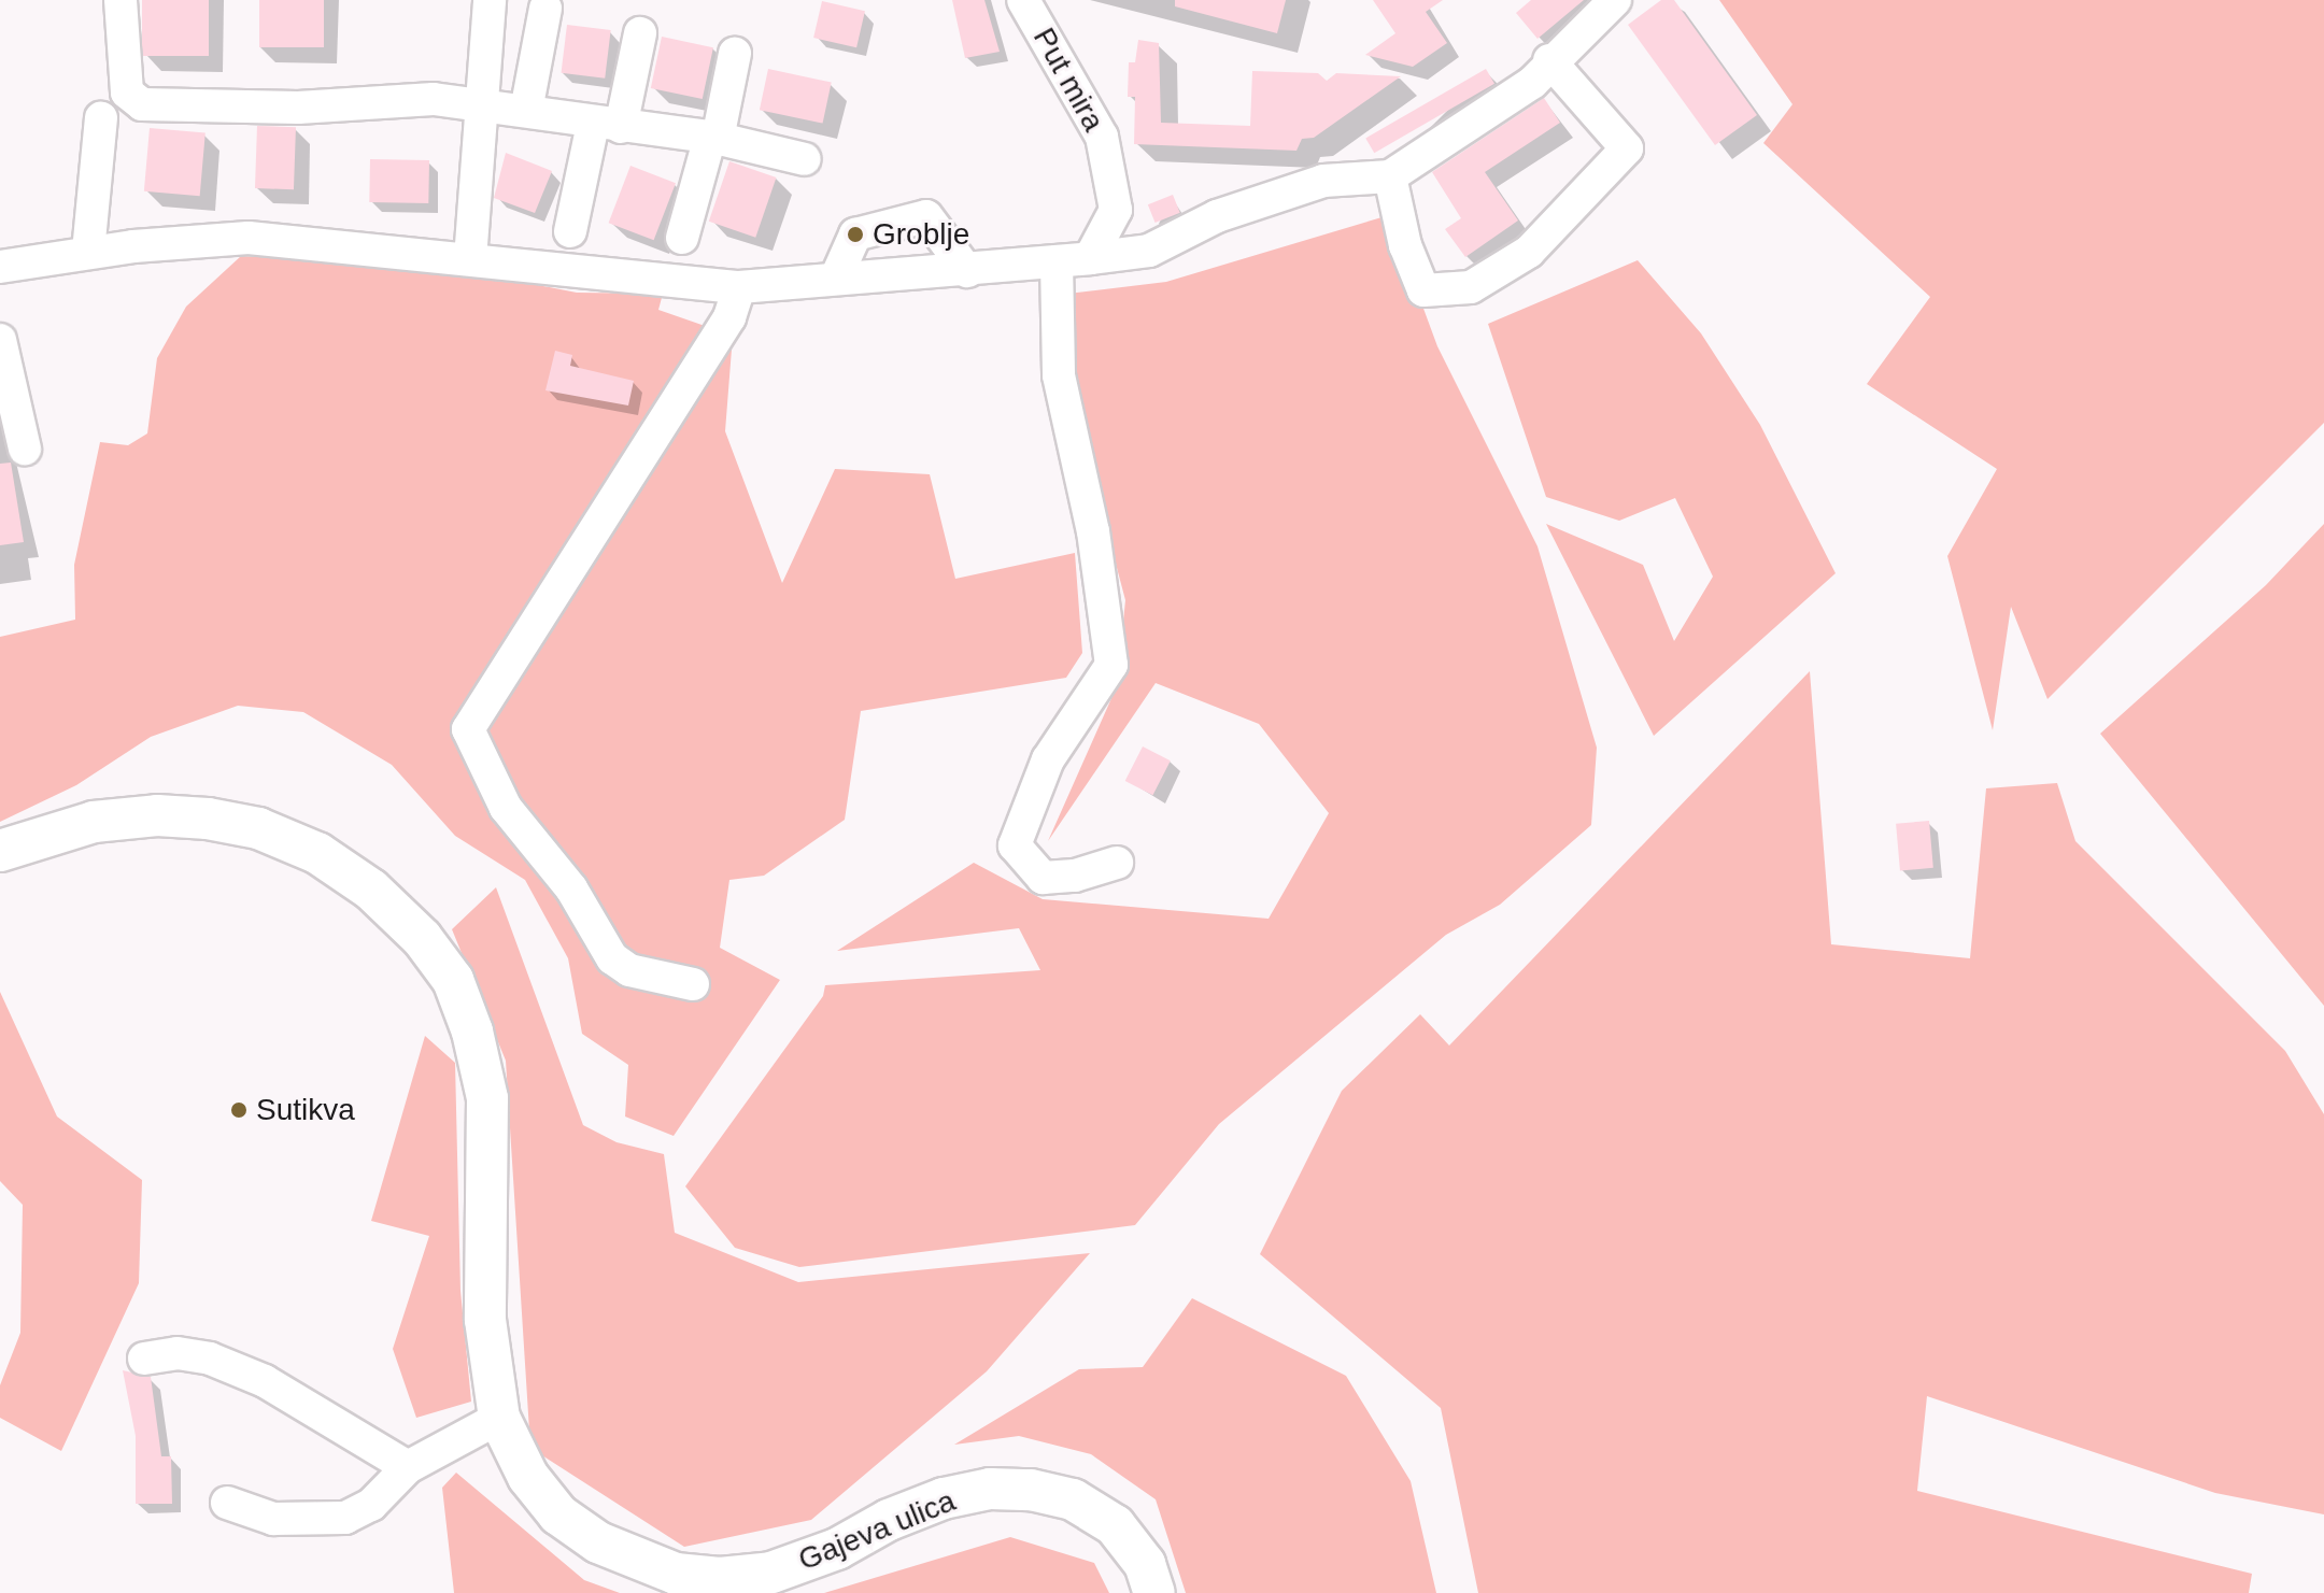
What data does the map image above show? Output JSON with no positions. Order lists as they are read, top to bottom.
{
  "streets": {
    "main road": ["Gajeva ulica"],
    "street": ["Put mira"]
  },
  "places": ["Groblje", "Sutikva"]
}
